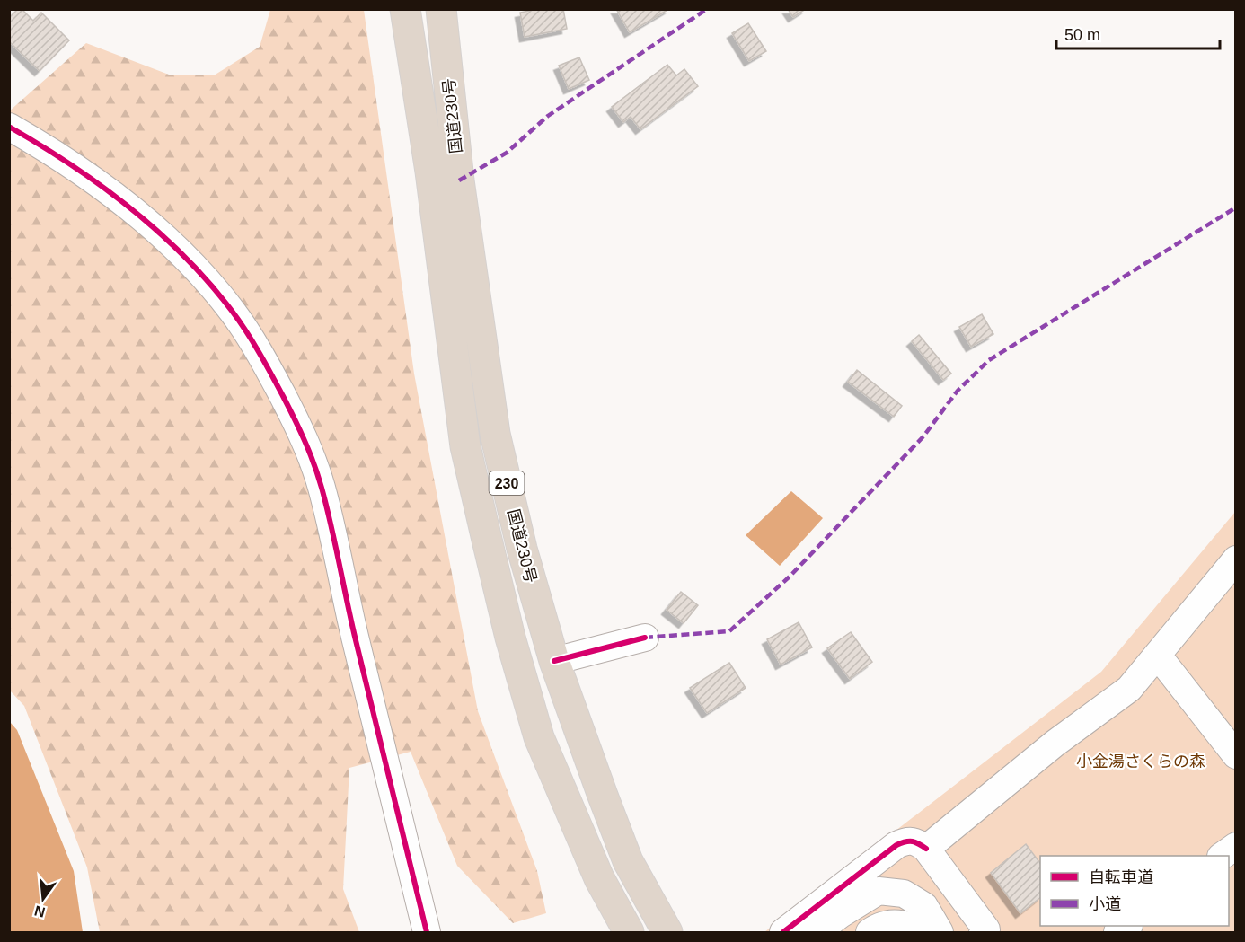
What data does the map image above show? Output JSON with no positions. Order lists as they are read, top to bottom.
{
  "streets": {
    "highway": ["国道230号", "230"]
  },
  "parks": ["小金湯さくらの森"],
  "legend": ["自転車道", "小道"],
  "scale_bar": "50 m",
  "north": "bottom"
}
